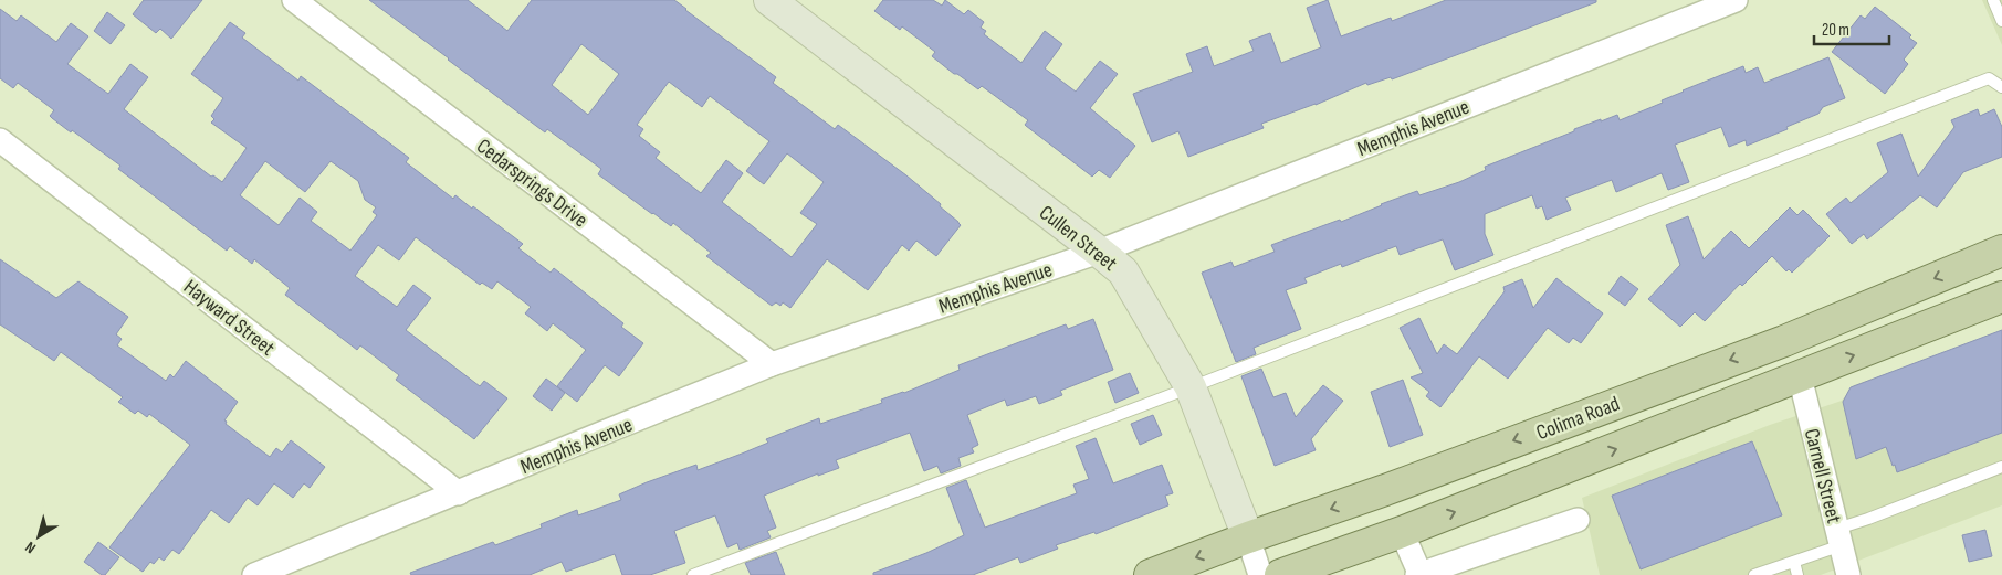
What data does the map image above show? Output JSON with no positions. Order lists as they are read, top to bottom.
{
  "streets": {
    "main road": ["Colima Road"],
    "street": [
      "Memphis Avenue",
      "Cedarsprings Drive",
      "Cullen Street",
      "Hayward Street",
      "Carnell Street"
    ]
  },
  "crossings": [
    ["Memphis Avenue", "Cedarsprings Drive"],
    ["Memphis Avenue", "Cullen Street"],
    ["Memphis Avenue", "Hayward Street"],
    ["Cullen Street", "Colima Road"],
    ["Colima Road", "Carnell Street"]
  ],
  "scale_bar": "20 m",
  "north": "bottom left"
}
